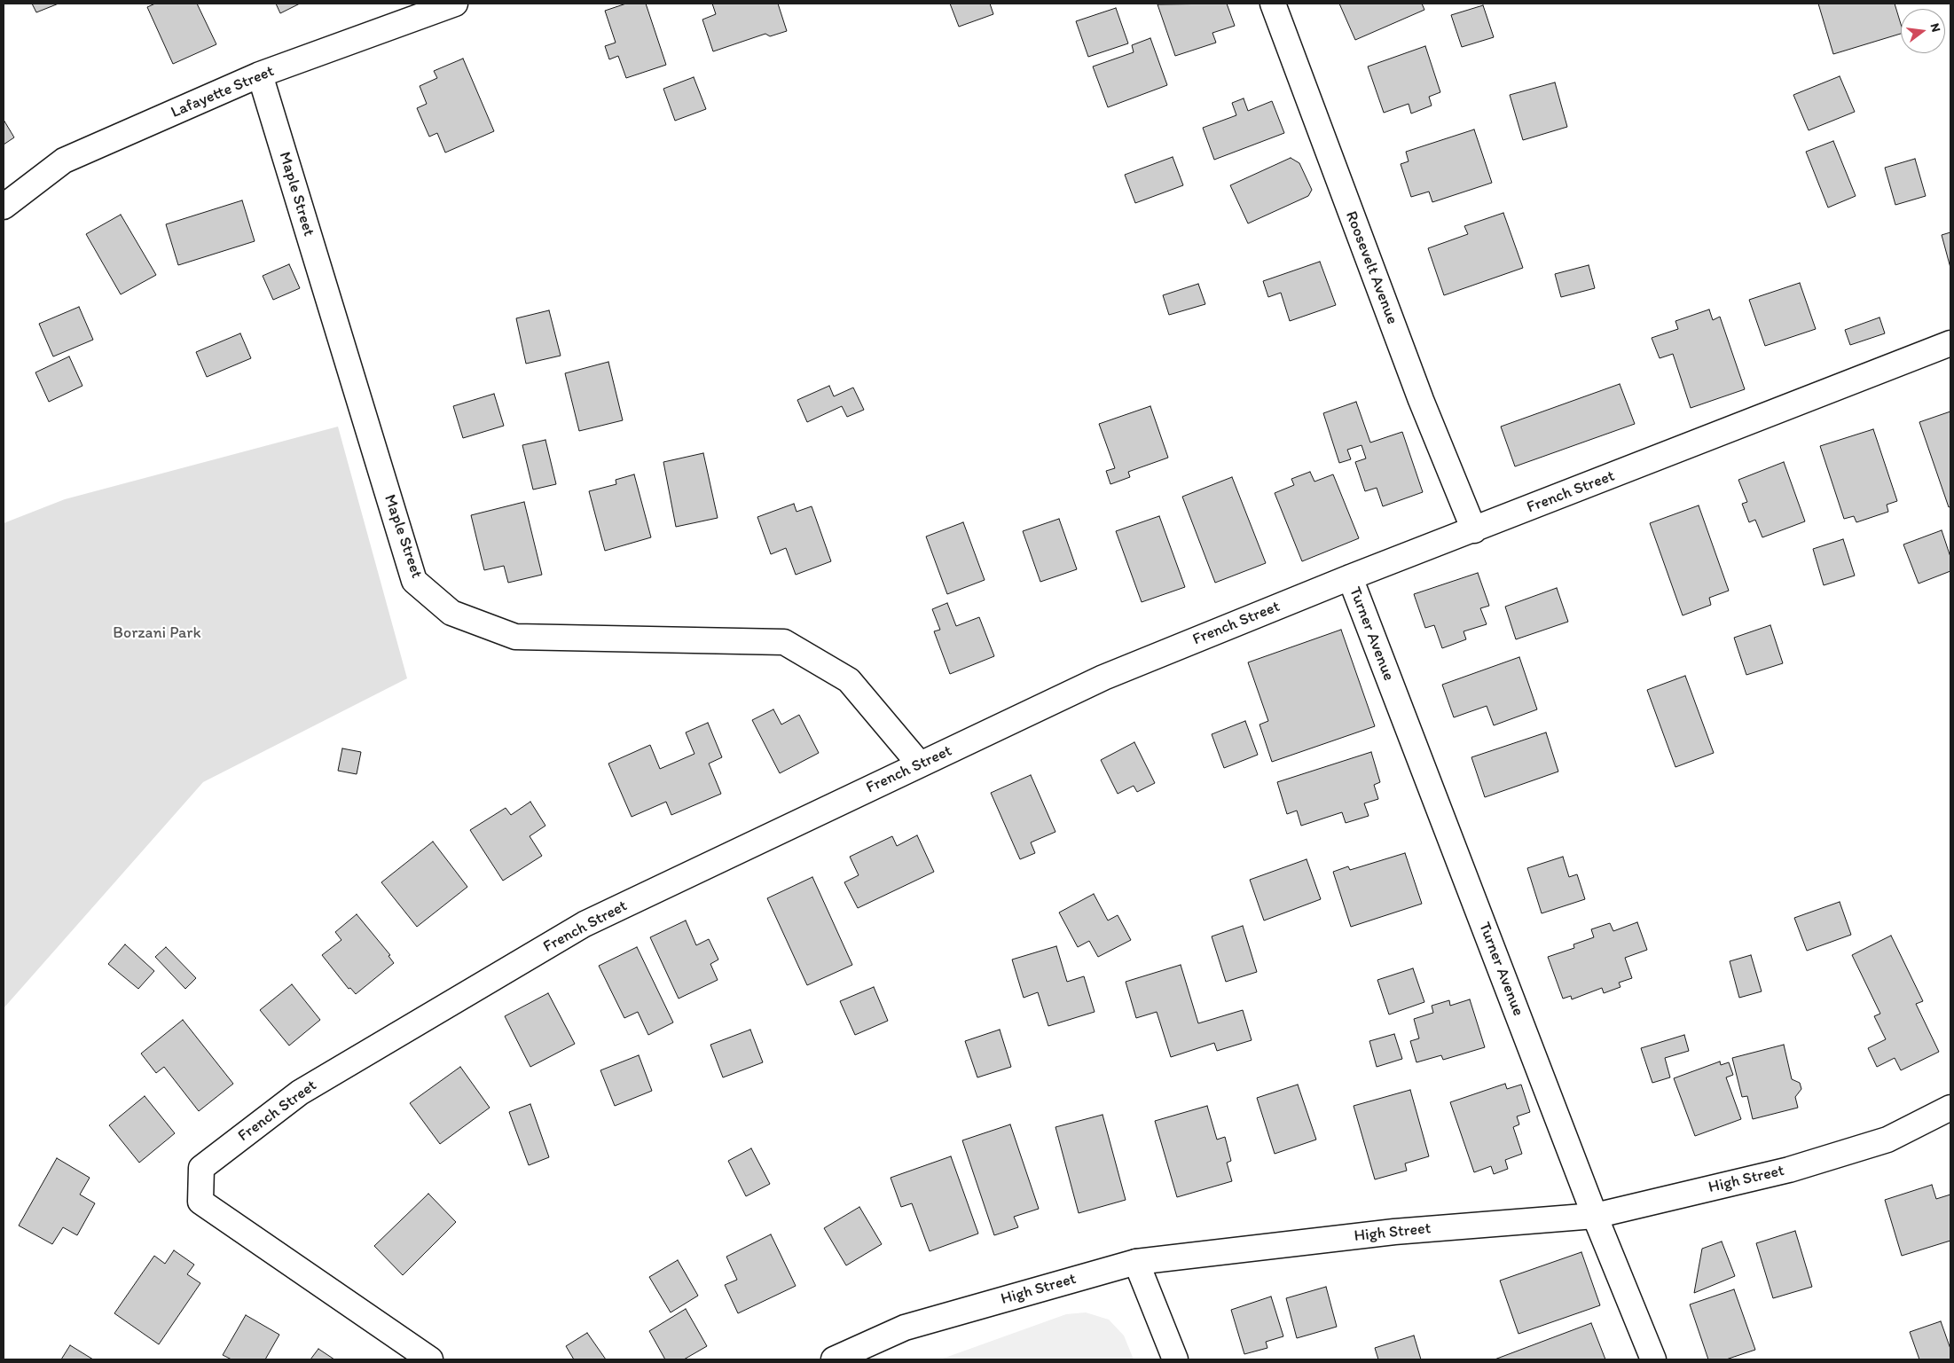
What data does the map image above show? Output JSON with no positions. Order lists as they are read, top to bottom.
{
  "streets": {
    "street": [
      "Lafayette Street",
      "Maple Street",
      "Roosevelt Avenue",
      "French Street",
      "Turner Avenue",
      "High Street"
    ]
  },
  "crossings": [
    ["Lafayette Street", "Maple Street"],
    ["Maple Street", "French Street"],
    ["Roosevelt Avenue", "French Street"],
    ["French Street", "Turner Avenue"],
    ["Turner Avenue", "High Street"]
  ],
  "parks": ["Borzani Park"],
  "north": "right"
}
